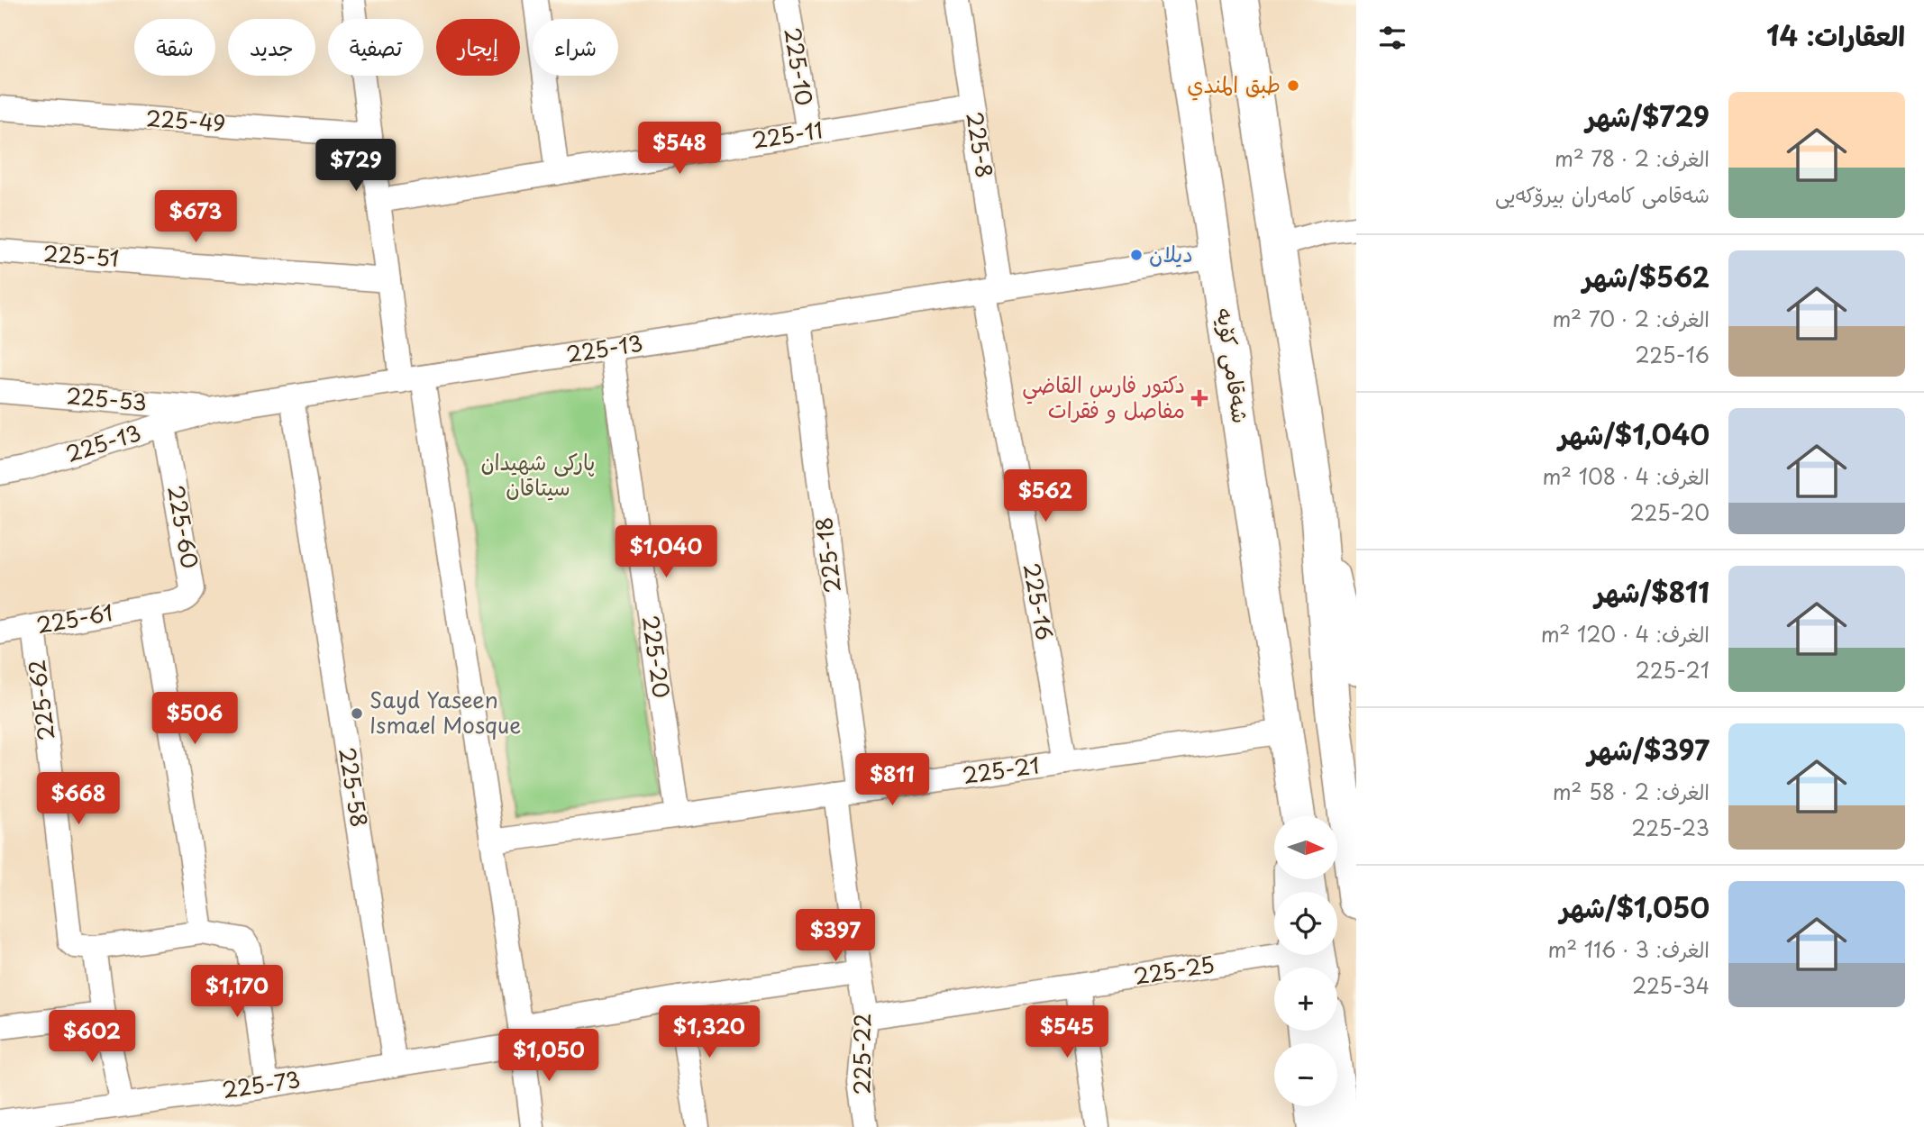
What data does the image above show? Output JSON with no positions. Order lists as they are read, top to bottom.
{
  "streets": {
    "highway": ["شەقامی کۆیە"],
    "street": [
      "225-10",
      "225-49",
      "225-11",
      "225-8",
      "225-51",
      "225-13",
      "225-53",
      "225-60",
      "225-18",
      "225-16",
      "225-61",
      "225-20",
      "225-62",
      "225-21",
      "225-58",
      "225-25",
      "225-22",
      "225-73"
    ]
  },
  "crossings": [
    ["225-10", "225-11"],
    ["225-11", "225-8"],
    ["225-8", "225-13"],
    ["225-8", "225-16"],
    ["225-13", "شەقامی کۆیە"],
    ["225-13", "225-53"],
    ["225-13", "225-60"],
    ["225-13", "225-18"],
    ["225-13", "225-16"],
    ["225-13", "225-20"],
    ["225-13", "225-58"],
    ["شەقامی کۆیە", "225-21"],
    ["225-60", "225-61"],
    ["225-18", "225-21"],
    ["225-16", "225-21"],
    ["225-61", "225-62"],
    ["225-20", "225-21"],
    ["225-21", "225-22"],
    ["225-58", "225-73"],
    ["225-25", "225-22"],
    ["225-22", "225-73"]
  ],
  "parks": ["پارکی شهیدان سیتاقان"],
  "places": {
    "other": ["طبق المندي", "دیلان", "Sayd Yaseen Ismael Mosque"],
    "health": ["دكتور فارس القاضي مفاصل و فقرات"]
  },
  "north": "right",
  "page": {
    "heading": "العقارات: 14",
    "chip": [
      "شراء",
      "إيجار",
      "تصفية",
      "جديد",
      "شقة"
    ],
    "list": [
      {
        "name": "$729/شهر",
        "note": "الغرف: 2 · 78 m² · شه‌قامی كامەران بیرۆكەیی"
      },
      {
        "name": "$562/شهر",
        "note": "الغرف: 2 · 70 m² · 225-16"
      },
      {
        "name": "$1,040/شهر",
        "note": "الغرف: 4 · 108 m² · 225-20"
      },
      {
        "name": "$811/شهر",
        "note": "الغرف: 4 · 120 m² · 225-21"
      },
      {
        "name": "$397/شهر",
        "note": "الغرف: 2 · 58 m² · 225-23"
      },
      {
        "name": "$1,050/شهر",
        "note": "الغرف: 3 · 116 m² · 225-34"
      }
    ],
    "price": [
      "$548",
      "$729",
      "$673",
      "$562",
      "$1,040",
      "$506",
      "$811",
      "$668",
      "$397",
      "$1,170",
      "$1,320",
      "$545",
      "$602",
      "$1,050"
    ],
    "map_buttons": ["+", "−"]
  }
}
